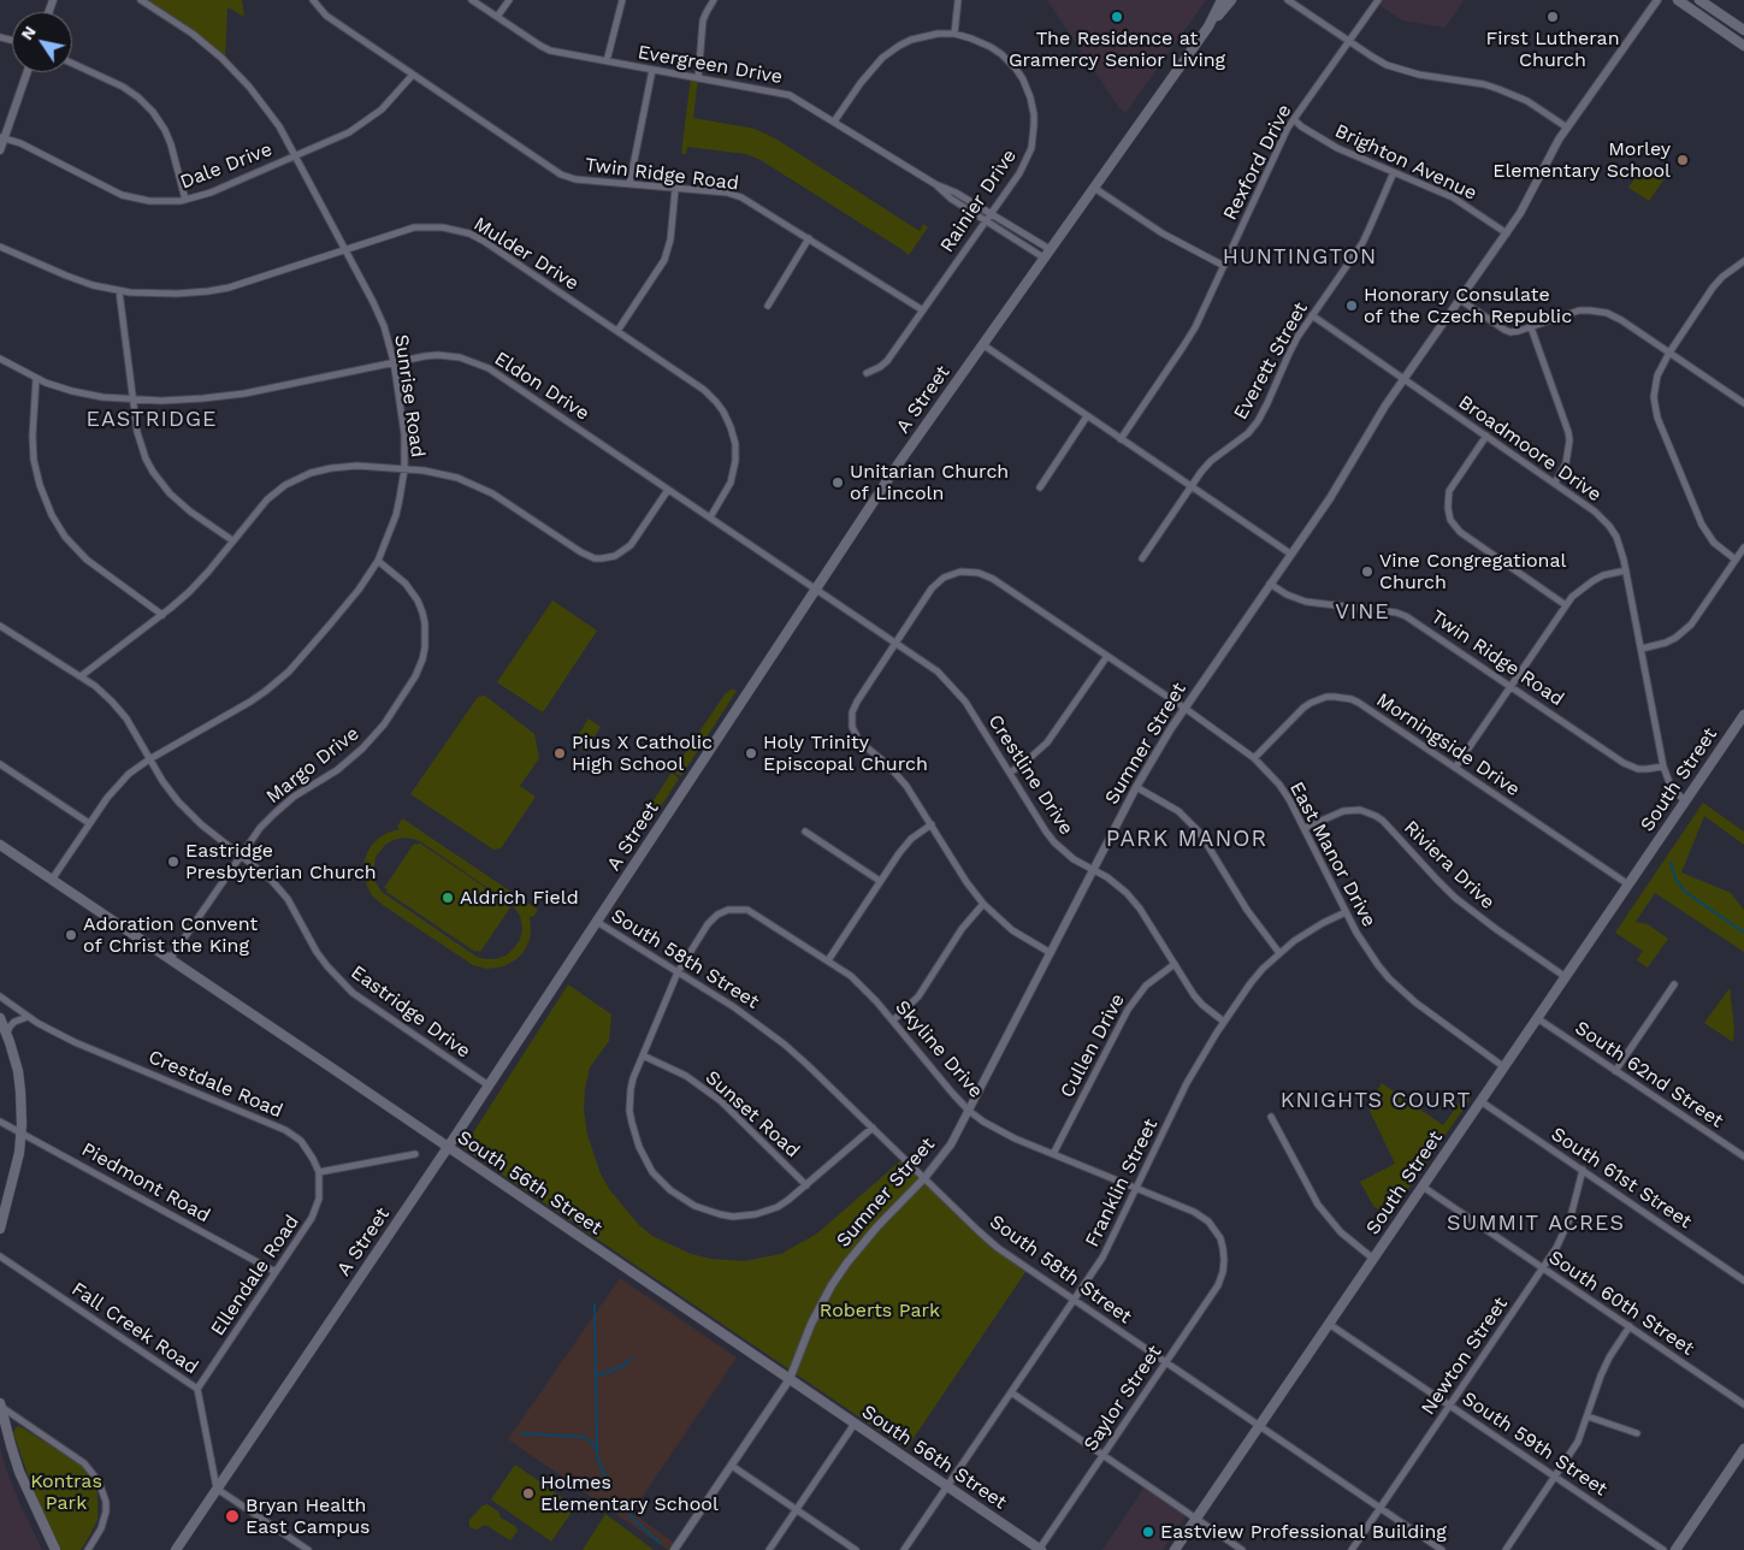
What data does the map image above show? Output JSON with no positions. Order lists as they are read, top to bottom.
{
  "streets": {
    "main road": ["A Street", "South Street", "South 56th Street"],
    "street": [
      "Evergreen Drive",
      "Rexford Drive",
      "Brighton Avenue",
      "Dale Drive",
      "Twin Ridge Road",
      "Rainier Drive",
      "Mulder Drive",
      "Everett Street",
      "Eldon Drive",
      "Sunrise Road",
      "Broadmoore Drive",
      "Sumner Street",
      "Morningside Drive",
      "Margo Drive",
      "Crestline Drive",
      "East Manor Drive",
      "Riviera Drive",
      "South 58th Street",
      "Eastridge Drive",
      "Cullen Drive",
      "Skyline Drive",
      "South 62nd Street",
      "Crestdale Road",
      "Sunset Road",
      "South 61st Street",
      "Piedmont Road",
      "Franklin Street",
      "Ellendale Road",
      "South 60th Street",
      "Fall Creek Road",
      "Newton Street",
      "Saylor Street",
      "South 59th Street"
    ]
  },
  "crossings": [
    ["Evergreen Drive", "Rainier Drive"],
    ["Evergreen Drive", "A Street"],
    ["Rexford Drive", "Brighton Avenue"],
    ["Brighton Avenue", "Everett Street"],
    ["Brighton Avenue", "Sumner Street"],
    ["Dale Drive", "Twin Ridge Road"],
    ["Dale Drive", "Sunrise Road"],
    ["Twin Ridge Road", "Rainier Drive"],
    ["Twin Ridge Road", "Broadmoore Drive"],
    ["Twin Ridge Road", "Sumner Street"],
    ["Mulder Drive", "Eldon Drive"],
    ["Mulder Drive", "Sunrise Road"],
    ["Everett Street", "Broadmoore Drive"],
    ["Eldon Drive", "Sunrise Road"],
    ["Eldon Drive", "A Street"],
    ["Eldon Drive", "Crestline Drive"],
    ["Sunrise Road", "Margo Drive"],
    ["Sunrise Road", "Eastridge Drive"],
    ["Sunrise Road", "South 56th Street"],
    ["A Street", "Crestline Drive"],
    ["A Street", "South 58th Street"],
    ["A Street", "Eastridge Drive"],
    ["A Street", "South 56th Street"],
    ["A Street", "Fall Creek Road"],
    ["Broadmoore Drive", "Sumner Street"],
    ["Broadmoore Drive", "South Street"],
    ["Sumner Street", "Crestline Drive"],
    ["Sumner Street", "East Manor Drive"],
    ["Sumner Street", "South 58th Street"],
    ["Sumner Street", "Skyline Drive"],
    ["Sumner Street", "South 56th Street"],
    ["Morningside Drive", "South Street"],
    ["Morningside Drive", "East Manor Drive"],
    ["Margo Drive", "Eastridge Drive"],
    ["Margo Drive", "South 56th Street"],
    ["Crestline Drive", "East Manor Drive"],
    ["Crestline Drive", "Cullen Drive"],
    ["Crestline Drive", "Franklin Street"],
    ["South Street", "East Manor Drive"],
    ["South Street", "Riviera Drive"],
    ["South Street", "South 58th Street"],
    ["South Street", "South 62nd Street"],
    ["South Street", "South 61st Street"],
    ["South Street", "South 60th Street"],
    ["South Street", "South 59th Street"],
    ["East Manor Drive", "Riviera Drive"],
    ["East Manor Drive", "Franklin Street"],
    ["South 58th Street", "Skyline Drive"],
    ["South 58th Street", "Franklin Street"],
    ["South 58th Street", "Newton Street"],
    ["South 58th Street", "Saylor Street"],
    ["Cullen Drive", "Skyline Drive"],
    ["Skyline Drive", "Sunset Road"],
    ["Skyline Drive", "Franklin Street"],
    ["Skyline Drive", "Saylor Street"],
    ["Crestdale Road", "Ellendale Road"],
    ["South 61st Street", "Newton Street"],
    ["Piedmont Road", "Ellendale Road"],
    ["South 56th Street", "Franklin Street"],
    ["South 56th Street", "Saylor Street"],
    ["Ellendale Road", "Fall Creek Road"],
    ["South 60th Street", "Newton Street"],
    ["Newton Street", "South 59th Street"]
  ],
  "districts": [
    "HUNTINGTON",
    "EASTRIDGE",
    "VINE",
    "PARK MANOR",
    "KNIGHTS COURT",
    "SUMMIT ACRES"
  ],
  "parks": ["Roberts Park", "Kontras Park"],
  "places": [
    "The Residence at Gramercy Senior Living",
    "First Lutheran Church",
    "Morley Elementary School",
    "Honorary Consulate of the Czech Republic",
    "Unitarian Church of Lincoln",
    "Vine Congregational Church",
    "Pius X Catholic High School",
    "Holy Trinity Episcopal Church",
    "Eastridge Presbyterian Church",
    "Aldrich Field",
    "Adoration Convent of Christ the King",
    "Holmes Elementary School",
    "Bryan Health East Campus",
    "Eastview Professional Building"
  ],
  "north": "top left"
}
